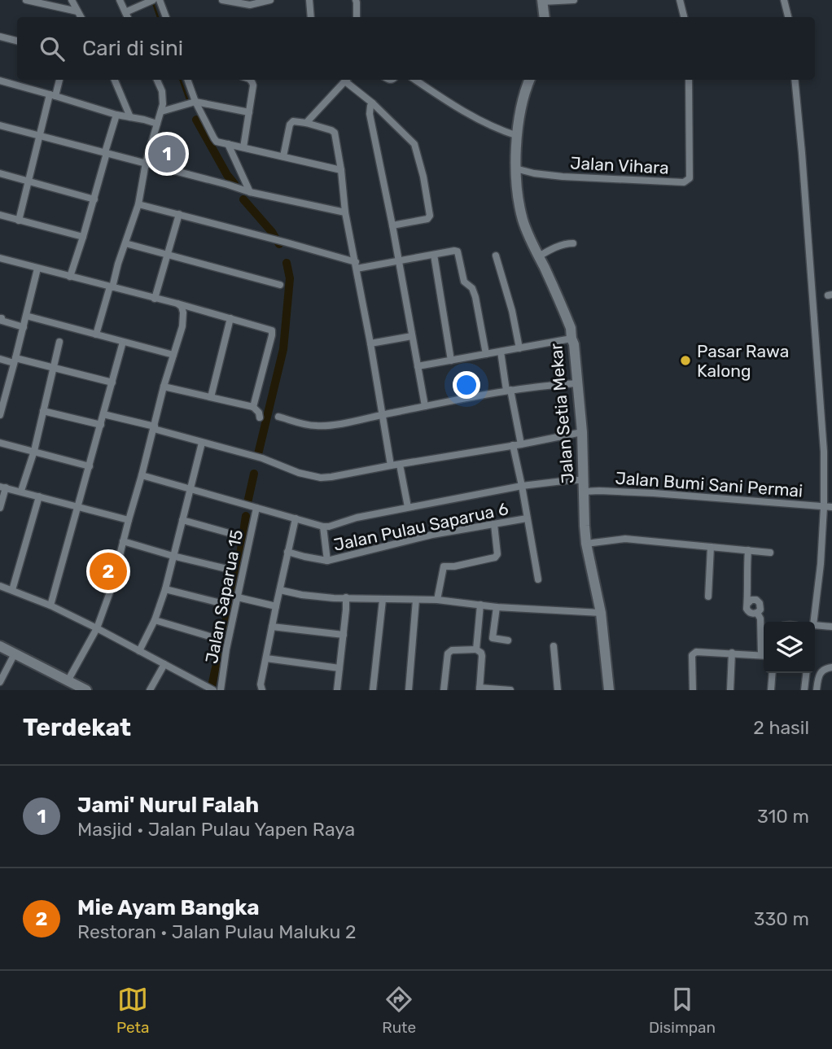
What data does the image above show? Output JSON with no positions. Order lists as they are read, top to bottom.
{
  "streets": {
    "street": [
      "Jalan Vihara",
      "Jalan Setia Mekar",
      "Jalan Bumi Sani Permai",
      "Jalan Pulau Saparua 6",
      "Jalan Saparua 15"
    ]
  },
  "crossings": [
    ["Jalan Vihara", "Jalan Setia Mekar"],
    ["Jalan Setia Mekar", "Jalan Bumi Sani Permai"]
  ],
  "places": ["Pasar Rawa Kalong"],
  "page": {
    "search": "Cari di sini",
    "pins": ["1", "2"],
    "heading": ["Terdekat", "2 hasil"],
    "list": [
      {
        "mark": "1",
        "name": "Jami' Nurul Falah",
        "note": "Masjid · Jalan Pulau Yapen Raya",
        "value": "310 m"
      },
      {
        "mark": "2",
        "name": "Mie Ayam Bangka",
        "note": "Restoran · Jalan Pulau Maluku 2",
        "value": "330 m"
      }
    ],
    "nav": ["Peta", "Rute", "Disimpan"]
  }
}
